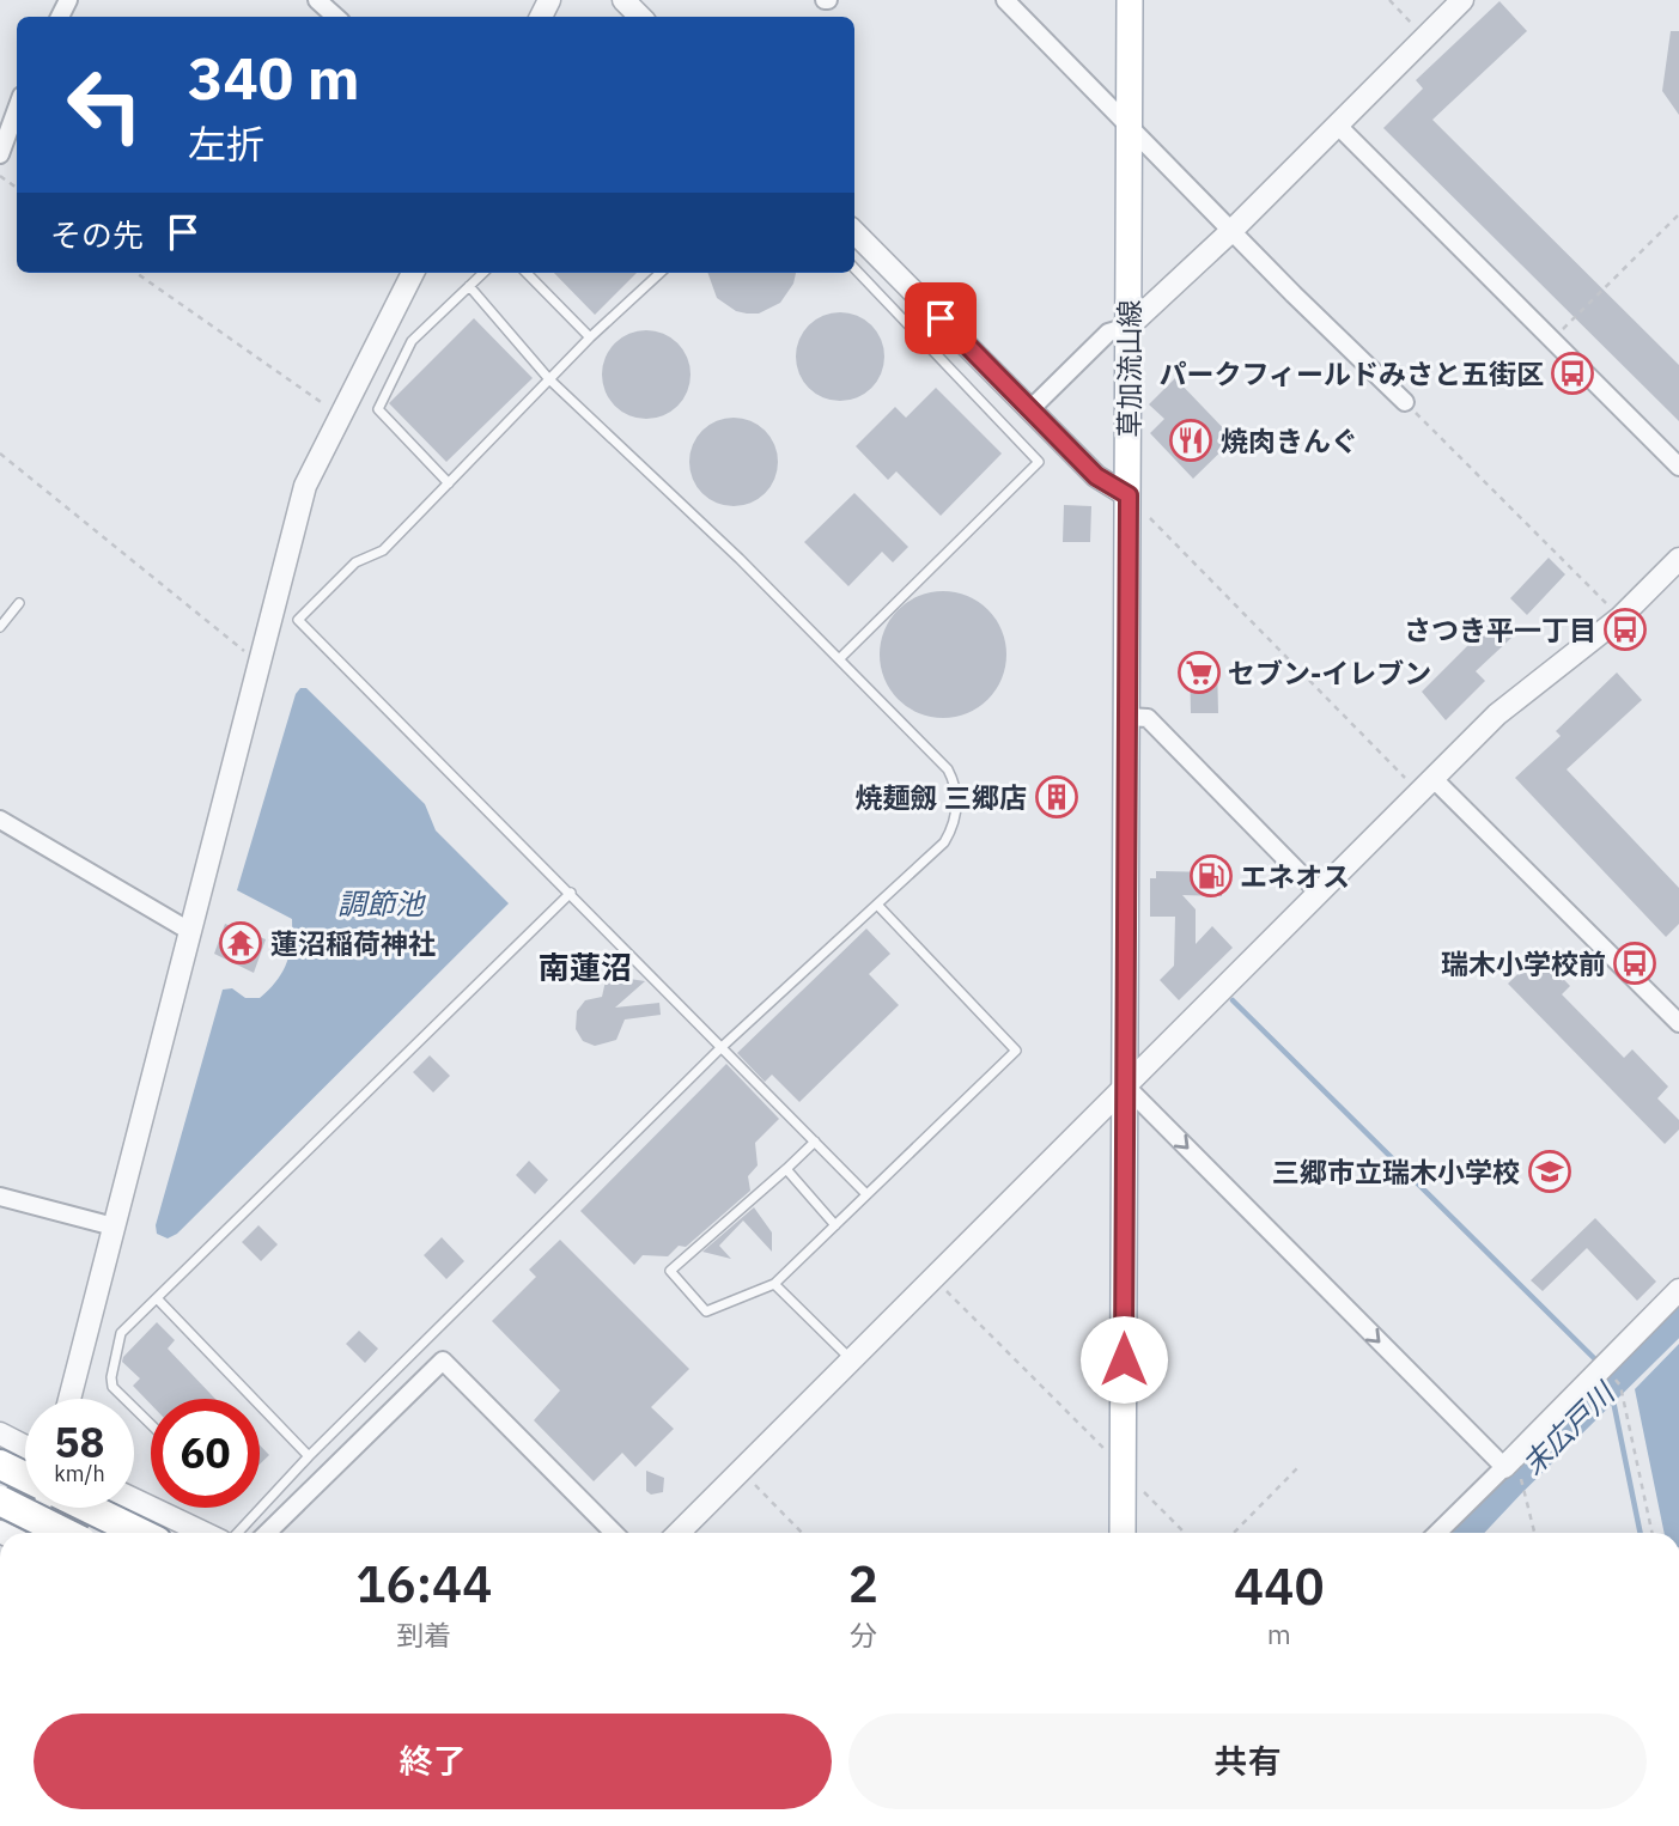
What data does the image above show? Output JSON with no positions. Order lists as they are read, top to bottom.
{
  "streets": {
    "main road": ["草加流山線"]
  },
  "districts": ["南蓮沼"],
  "water": ["調節池", "末広戸川"],
  "places": {
    "bus stop": ["パークフィールドみさと五街区", "さつき平一丁目", "瑞木小学校前"],
    "restaurant": ["焼肉きんぐ"],
    "supermarket": ["セブン-イレブン"],
    "building": ["焼麺劔 三郷店"],
    "fuel station": ["エネオス"],
    "temple": ["蓮沼稲荷神社"],
    "school or university": ["三郷市立瑞木小学校"]
  },
  "page": {
    "turn": ["340 m", "左折"],
    "then": "その先",
    "speed": "58 km/h",
    "limit": "60",
    "eta": [
      "16:44",
      "到着",
      "2",
      "分",
      "440",
      "m"
    ],
    "buttons": ["終了", "共有"]
  }
}
